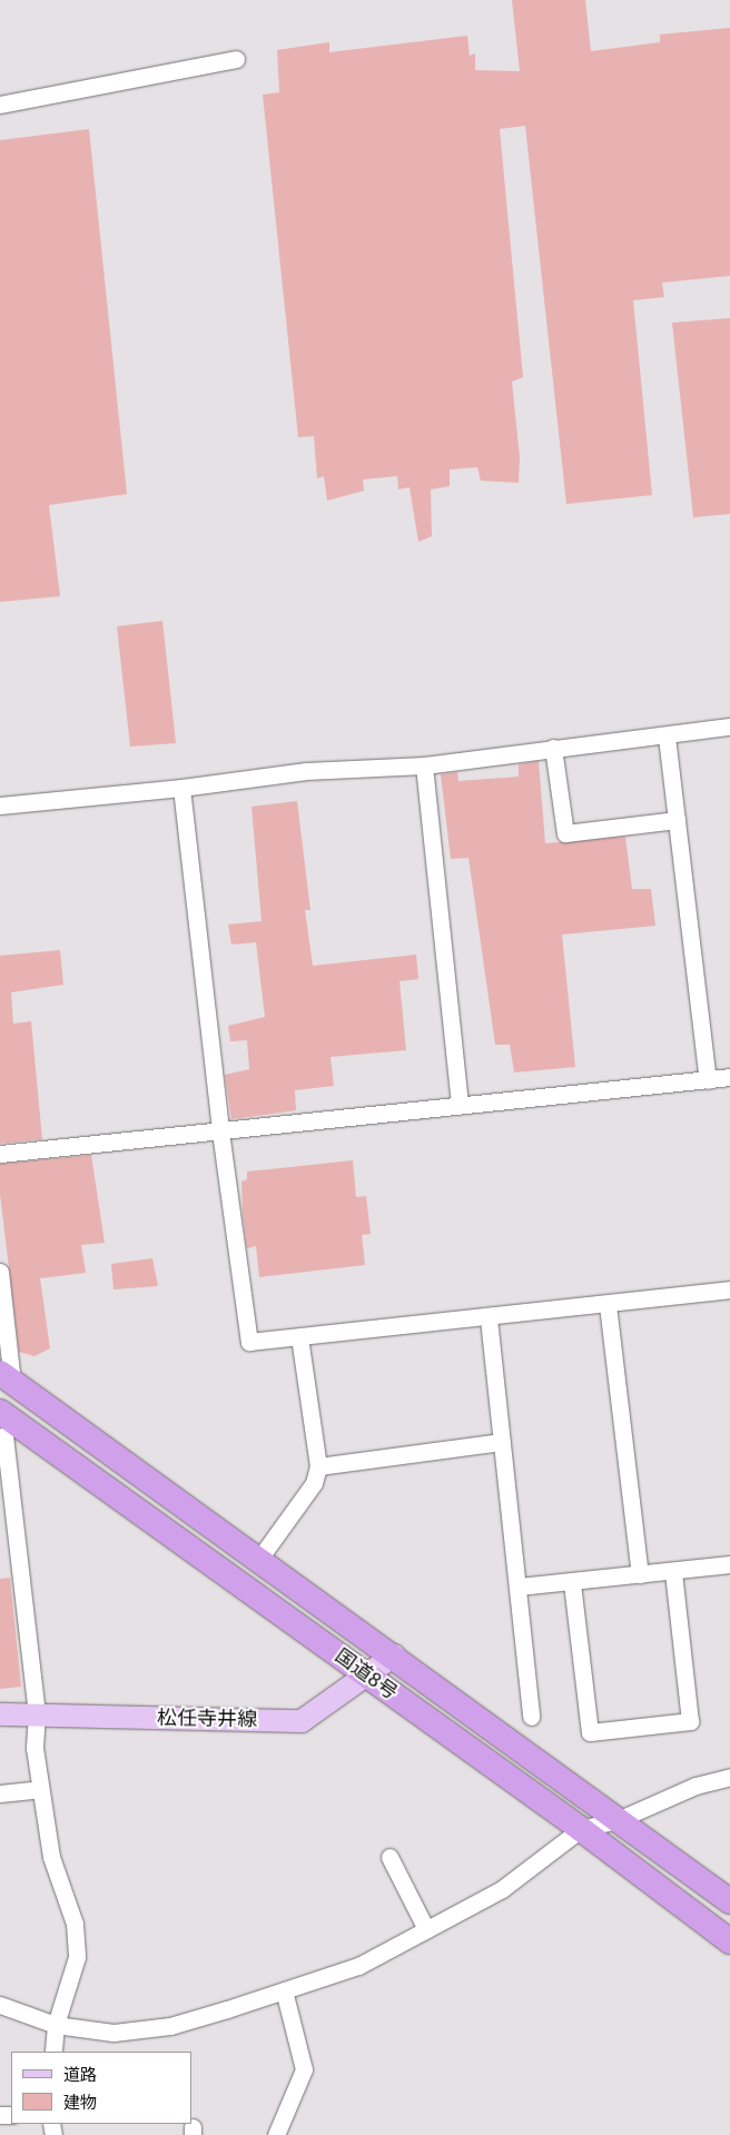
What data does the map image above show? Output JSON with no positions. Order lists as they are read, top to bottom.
{
  "streets": {
    "highway": ["国道8号"],
    "main road": ["松任寺井線"]
  },
  "crossings": [
    ["国道8号", "松任寺井線"]
  ],
  "legend": ["道路", "建物"]
}
